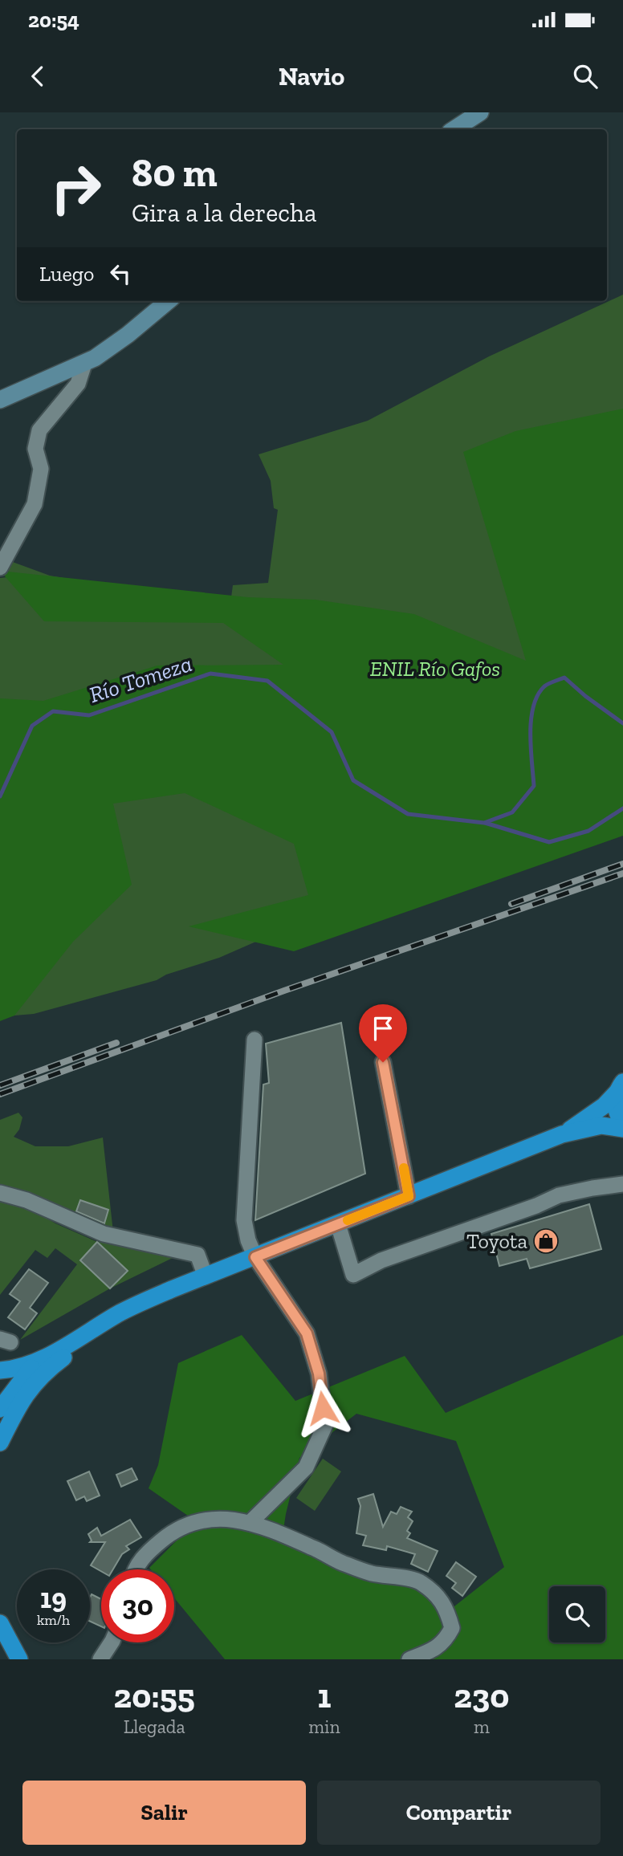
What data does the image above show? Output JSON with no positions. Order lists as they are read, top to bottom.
{
  "water": ["Río Tomeza"],
  "parks": ["ENIL Río Gafos"],
  "places": {
    "shop": ["Toyota"]
  },
  "page": {
    "status": "20:54",
    "header": "Navio",
    "turn": ["80 m", "Gira a la derecha"],
    "then": "Luego",
    "speed": "19 km/h",
    "limit": "30",
    "eta": [
      "20:55",
      "Llegada",
      "1",
      "min",
      "230",
      "m"
    ],
    "buttons": ["Salir", "Compartir"]
  }
}
